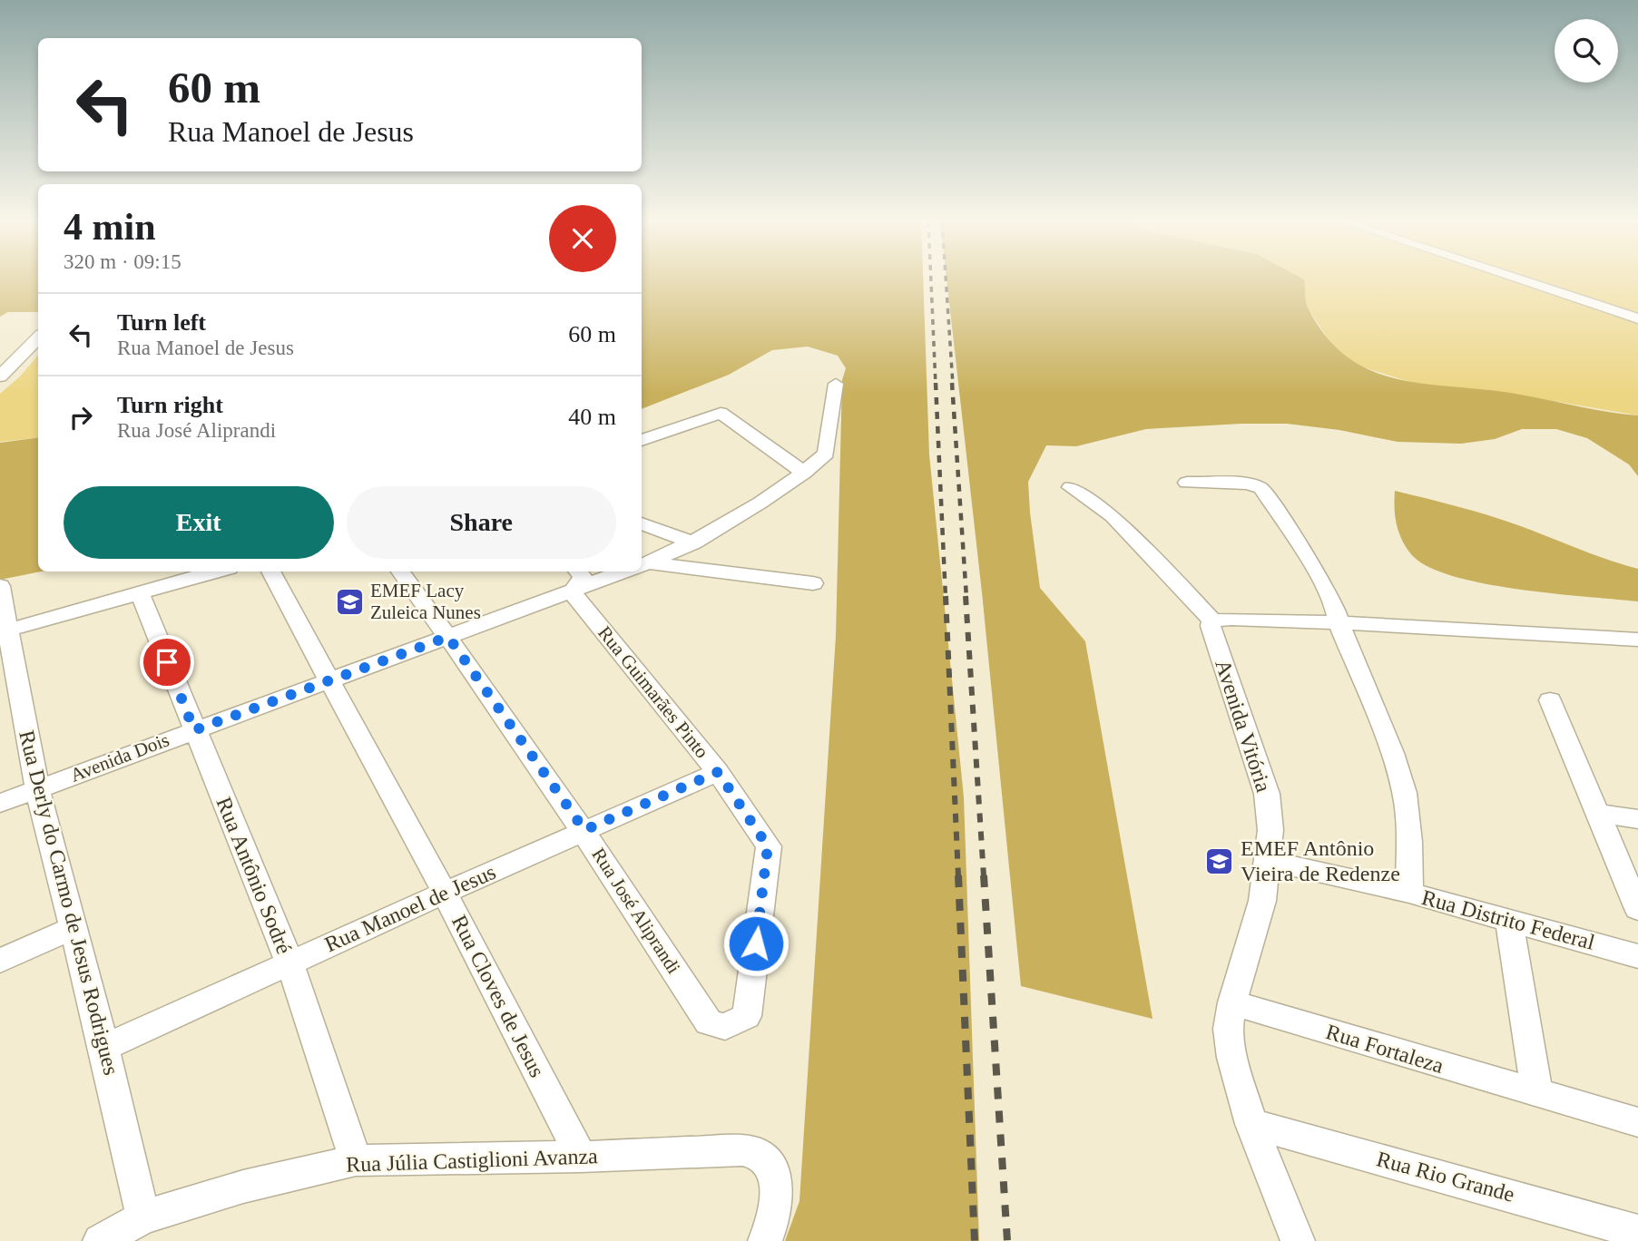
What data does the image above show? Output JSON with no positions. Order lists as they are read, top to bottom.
{
  "streets": {
    "street": [
      "Rua Guimarães Pinto",
      "Avenida Vitória",
      "Avenida Dois",
      "Rua Antônio Sodré",
      "Rua Derly do Carmo de Jesus Rodrigues",
      "Rua Manoel de Jesus",
      "Rua José Aliprandi",
      "Rua Distrito Federal",
      "Rua Cloves de Jesus",
      "Rua Fortaleza",
      "Rua Júlia Castiglioni Avanza",
      "Rua Rio Grande"
    ]
  },
  "crossings": [
    ["Rua Guimarães Pinto", "Avenida Dois"],
    ["Rua Guimarães Pinto", "Rua Manoel de Jesus"],
    ["Rua Guimarães Pinto", "Rua José Aliprandi"],
    ["Avenida Vitória", "Rua Distrito Federal"],
    ["Avenida Vitória", "Rua Fortaleza"],
    ["Avenida Vitória", "Rua Rio Grande"],
    ["Avenida Dois", "Rua Antônio Sodré"],
    ["Avenida Dois", "Rua Derly do Carmo de Jesus Rodrigues"],
    ["Avenida Dois", "Rua José Aliprandi"],
    ["Avenida Dois", "Rua Cloves de Jesus"],
    ["Rua Antônio Sodré", "Rua Manoel de Jesus"],
    ["Rua Antônio Sodré", "Rua Júlia Castiglioni Avanza"],
    ["Rua Derly do Carmo de Jesus Rodrigues", "Rua Manoel de Jesus"],
    ["Rua Derly do Carmo de Jesus Rodrigues", "Rua Júlia Castiglioni Avanza"],
    ["Rua Manoel de Jesus", "Rua José Aliprandi"],
    ["Rua Manoel de Jesus", "Rua Cloves de Jesus"],
    ["Rua Cloves de Jesus", "Rua Júlia Castiglioni Avanza"]
  ],
  "places": {
    "school or university": ["EMEF Lacy Zuleica Nunes", "EMEF Antônio Vieira de Redenze"]
  },
  "page": {
    "turn": ["60 m", "Rua Manoel de Jesus"],
    "heading": ["4 min", "320 m · 09:15"],
    "list": [
      {
        "name": "Turn left",
        "note": "Rua Manoel de Jesus",
        "value": "60 m"
      },
      {
        "name": "Turn right",
        "note": "Rua José Aliprandi",
        "value": "40 m"
      }
    ],
    "buttons": ["Exit", "Share"]
  }
}
